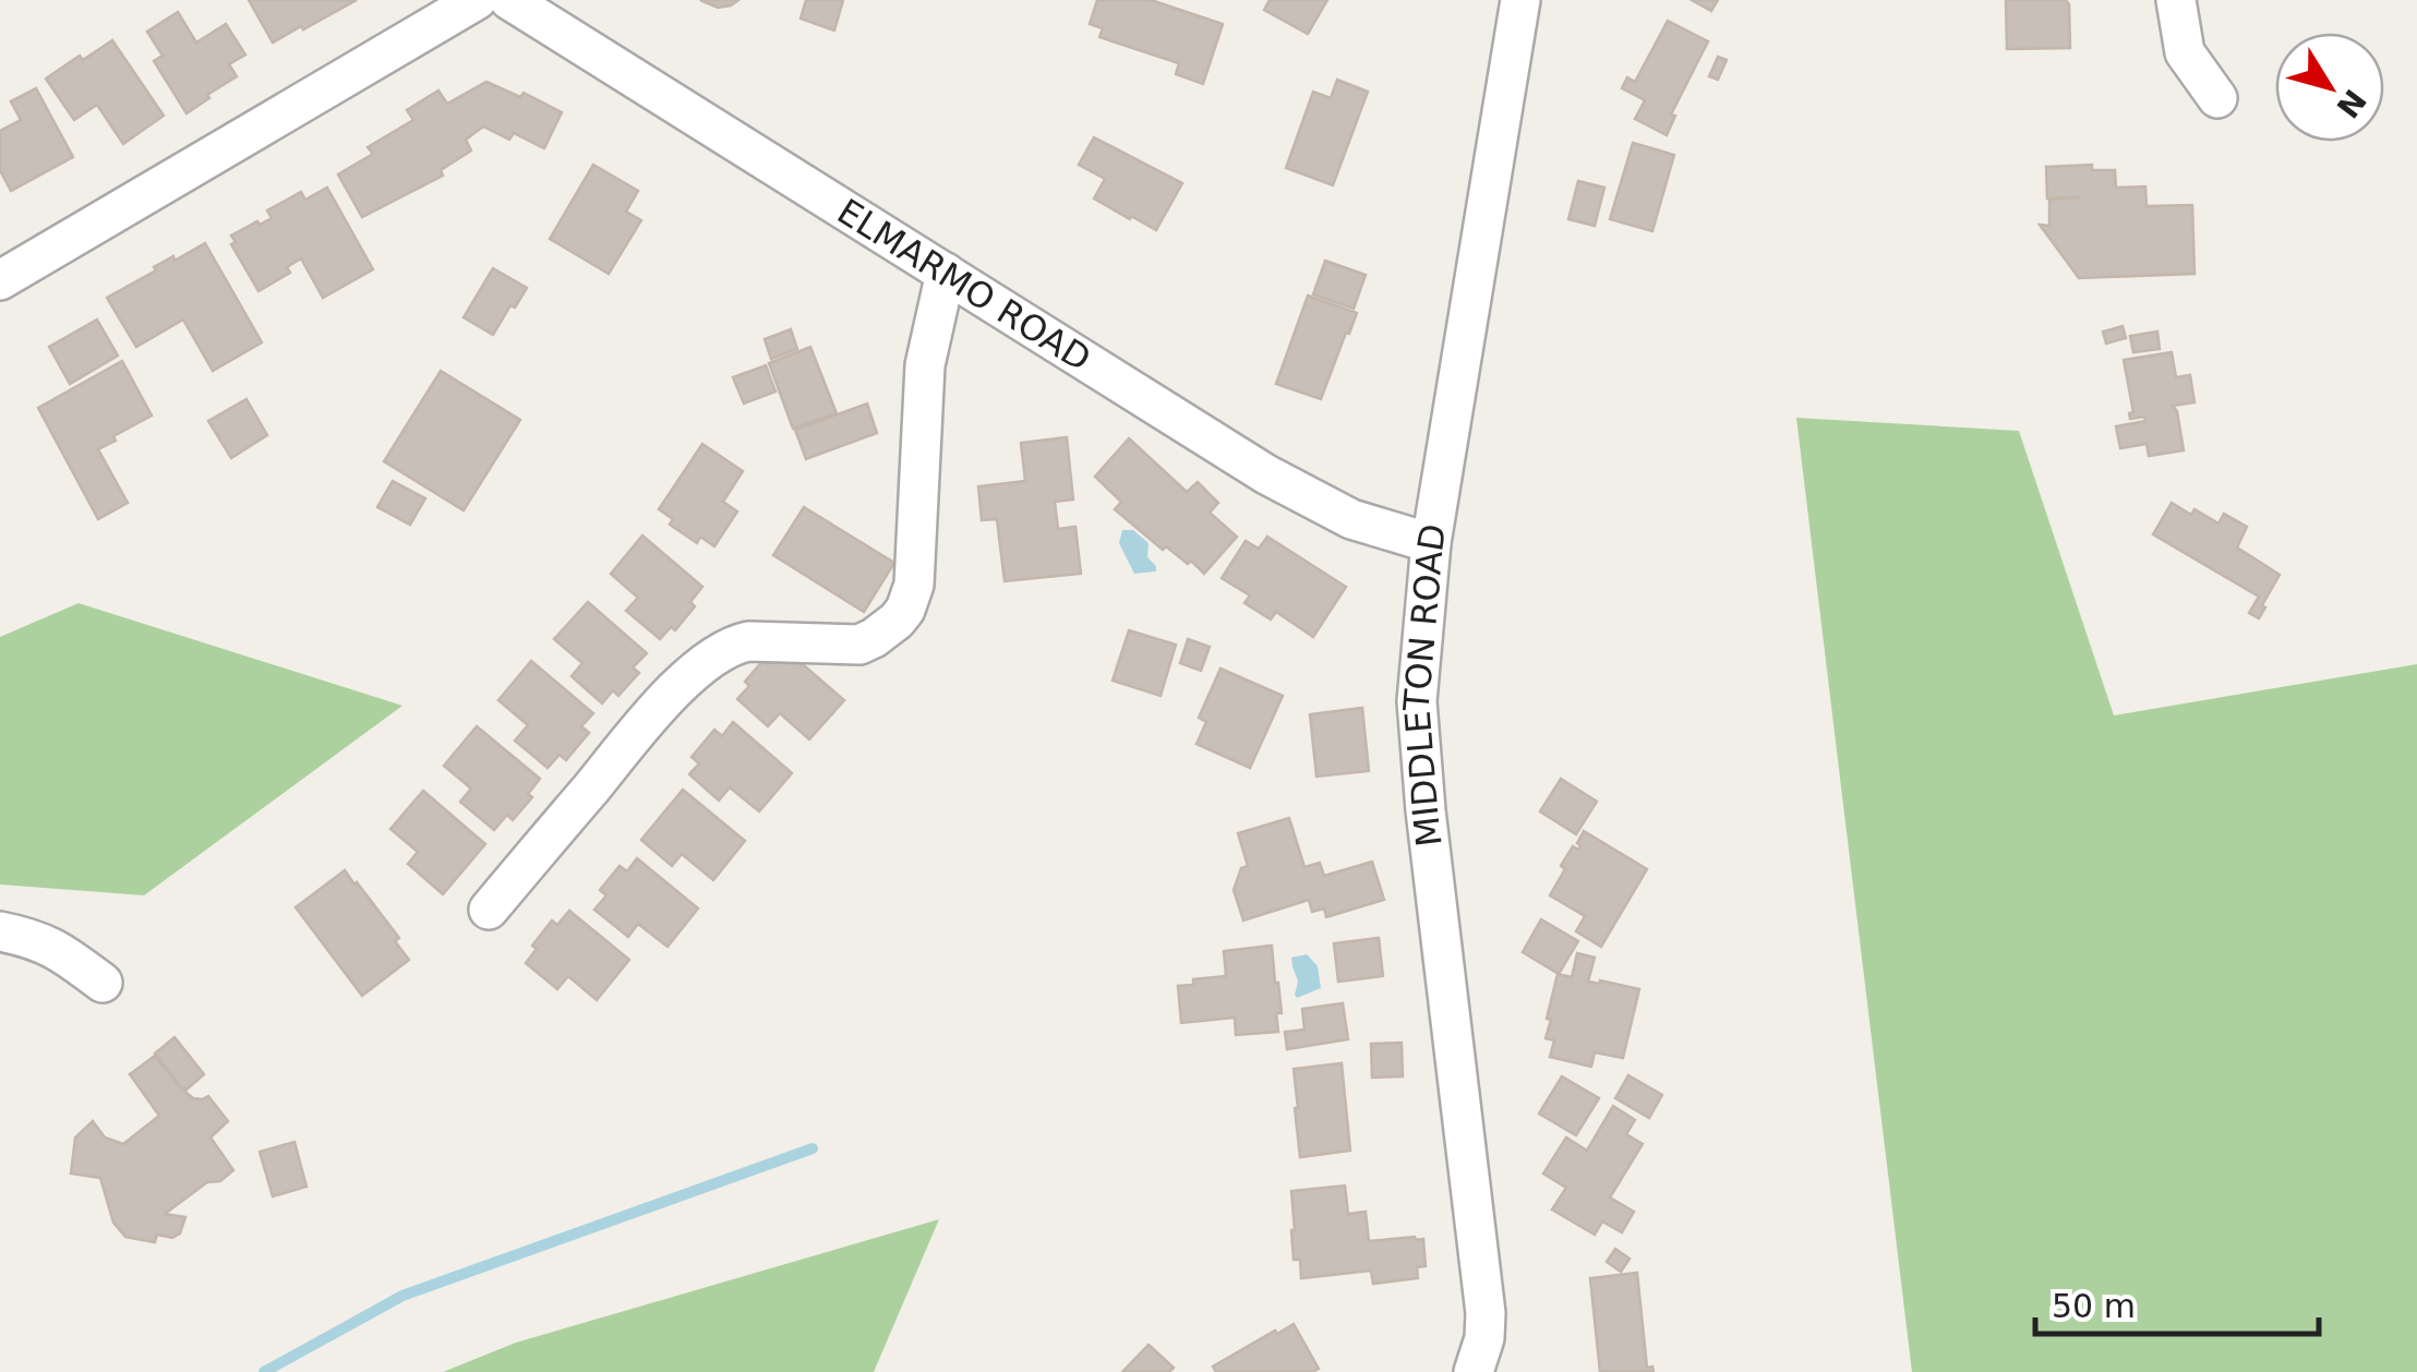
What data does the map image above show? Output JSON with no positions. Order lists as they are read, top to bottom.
{
  "streets": {
    "street": ["ELMARMO ROAD", "MIDDLETON ROAD"]
  },
  "crossings": [
    ["ELMARMO ROAD", "MIDDLETON ROAD"]
  ],
  "scale_bar": "50 m",
  "north": "bottom right"
}
